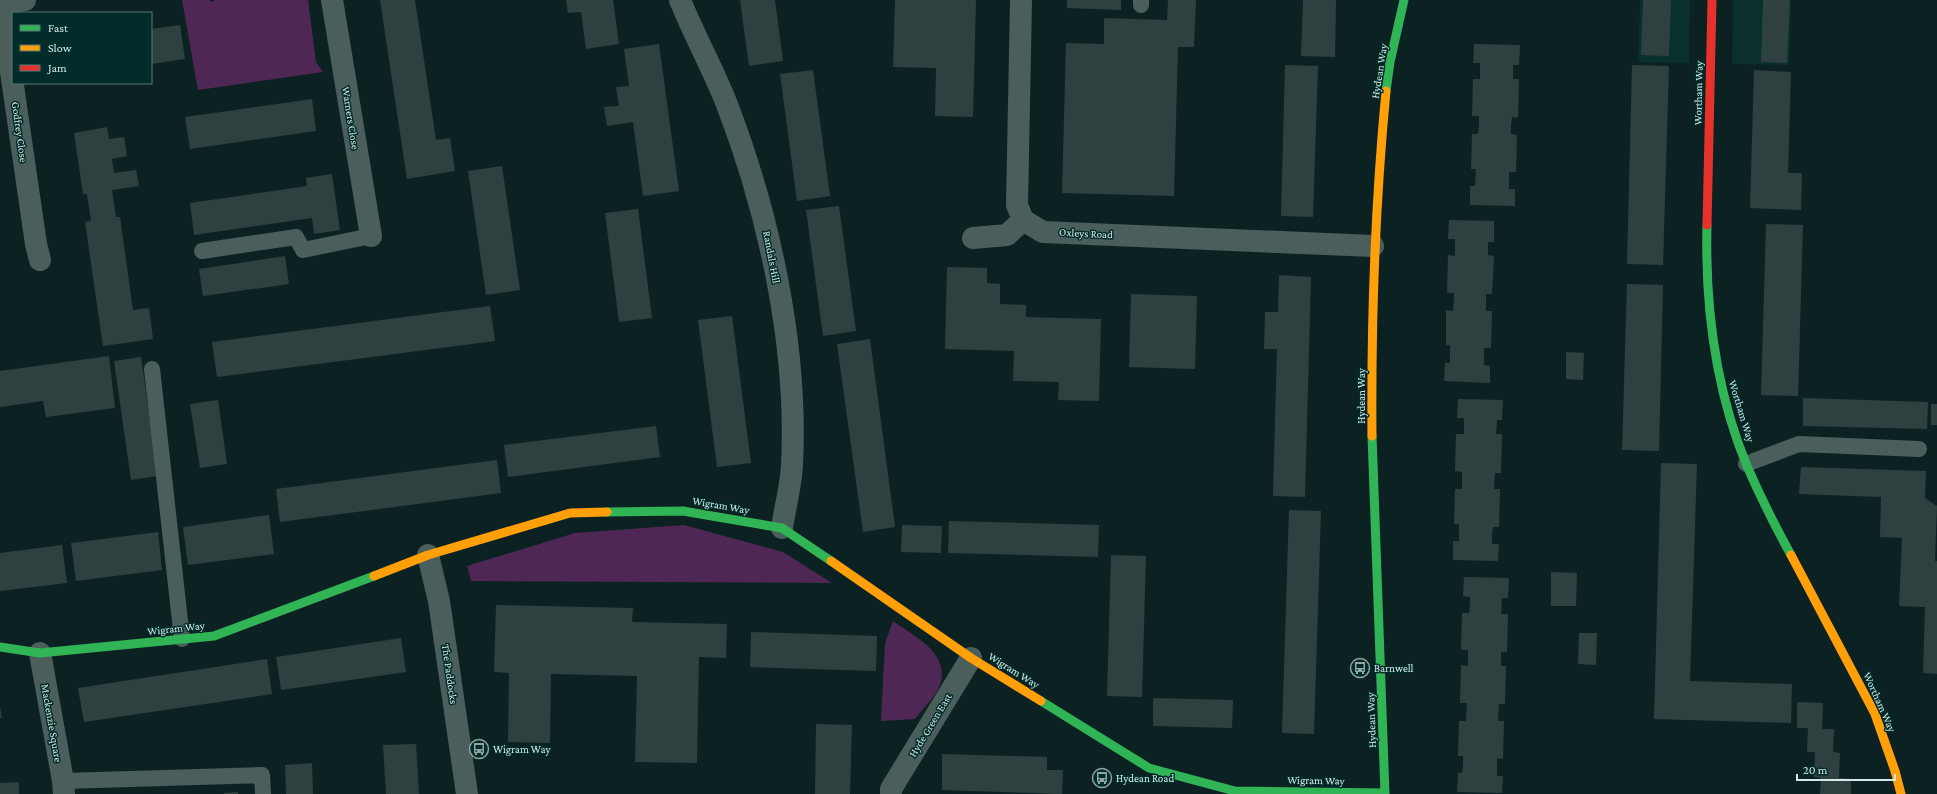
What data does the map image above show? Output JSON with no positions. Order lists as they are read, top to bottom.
{
  "streets": {
    "street": [
      "Hydean Way",
      "Wortham Way",
      "Warners Close",
      "Godfrey Close",
      "Oxleys Road",
      "Randals Hill",
      "Wigram Way",
      "The Paddocks",
      "Mackenzie Square",
      "Hyde Green East"
    ]
  },
  "crossings": [
    ["Hydean Way", "Oxleys Road"],
    ["Hydean Way", "Wigram Way"],
    ["Randals Hill", "Wigram Way"],
    ["Wigram Way", "The Paddocks"],
    ["Wigram Way", "Mackenzie Square"],
    ["Wigram Way", "Hyde Green East"]
  ],
  "places": {
    "bus stop": ["Barnwell", "Wigram Way", "Hydean Road"]
  },
  "legend": ["Fast", "Slow", "Jam"],
  "scale_bar": "20 m"
}
